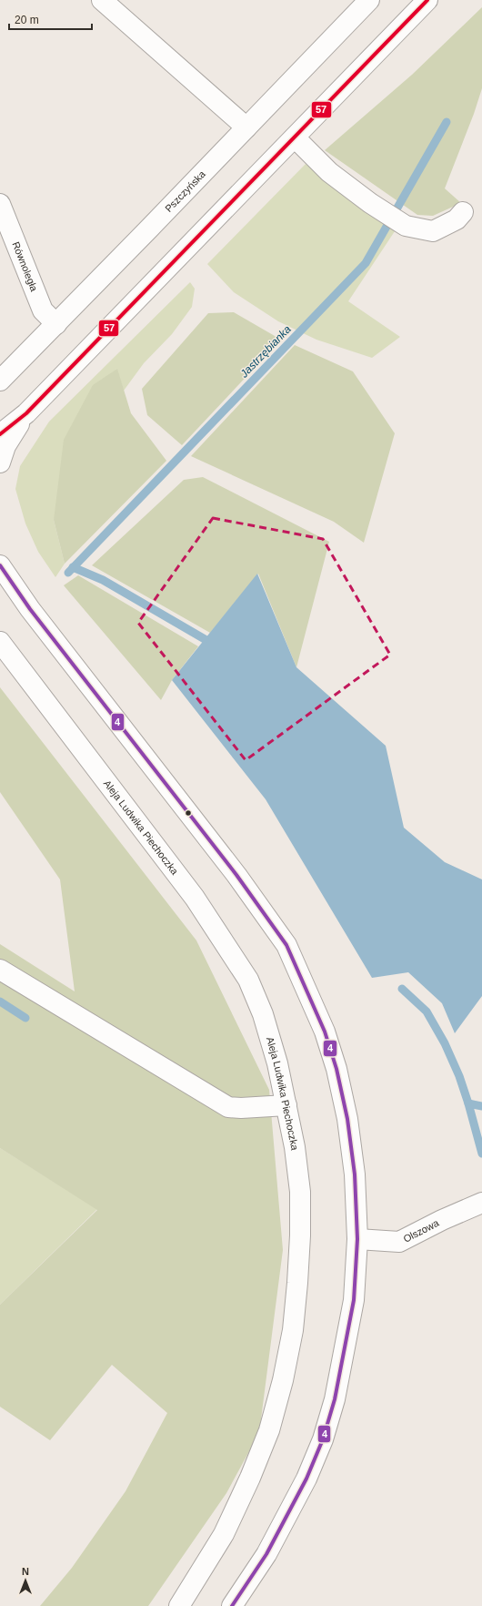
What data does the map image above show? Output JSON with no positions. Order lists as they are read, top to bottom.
{
  "streets": {
    "main road": [
      "Pszczyńska",
      "Równoległa",
      "Aleja Ludwika Piechoczka",
      "Olszowa"
    ]
  },
  "crossings": [
    ["Pszczyńska", "Równoległa"]
  ],
  "water": ["Jastrzębianka"],
  "lines": ["transit line 57", "transit line 4"],
  "scale_bar": "20 m",
  "north": "top"
}
